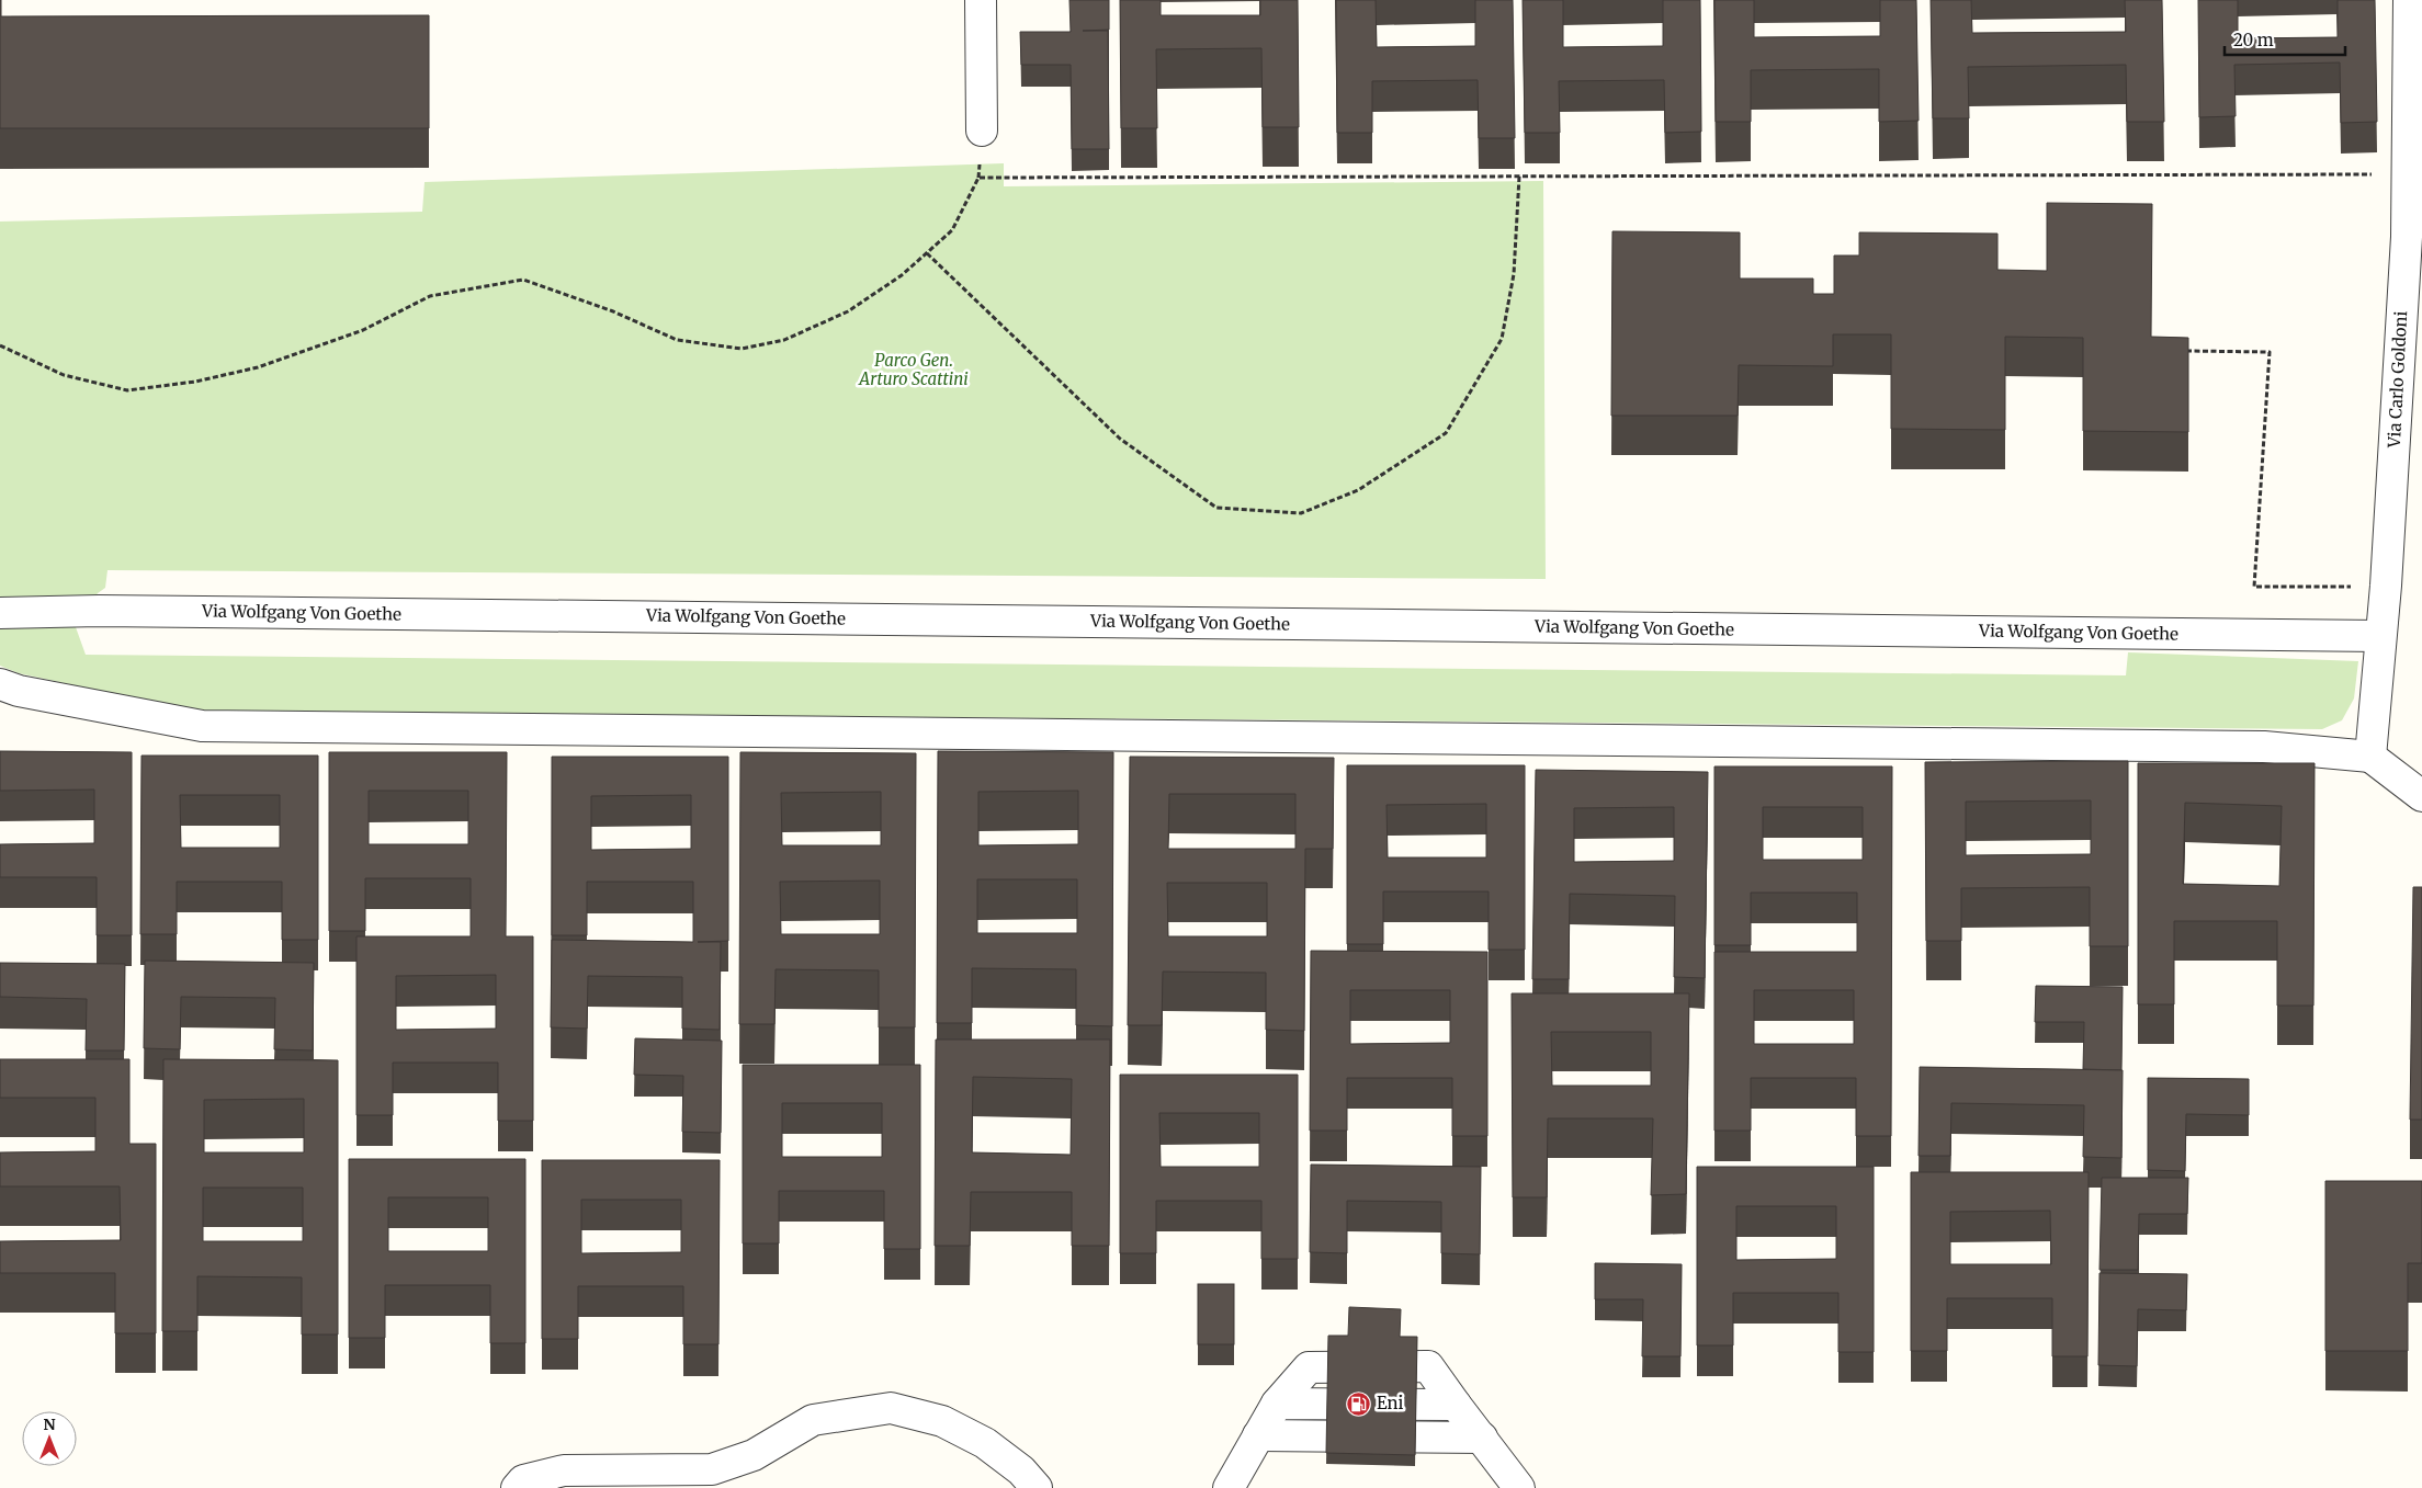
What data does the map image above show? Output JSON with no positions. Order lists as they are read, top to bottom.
{
  "streets": {
    "street": ["Via Carlo Goldoni", "Via Wolfgang Von Goethe"]
  },
  "crossings": [
    ["Via Carlo Goldoni", "Via Wolfgang Von Goethe"]
  ],
  "parks": ["Parco Gen. Arturo Scattini"],
  "places": {
    "fuel station": ["Eni"]
  },
  "scale_bar": "20 m",
  "north": "top"
}
